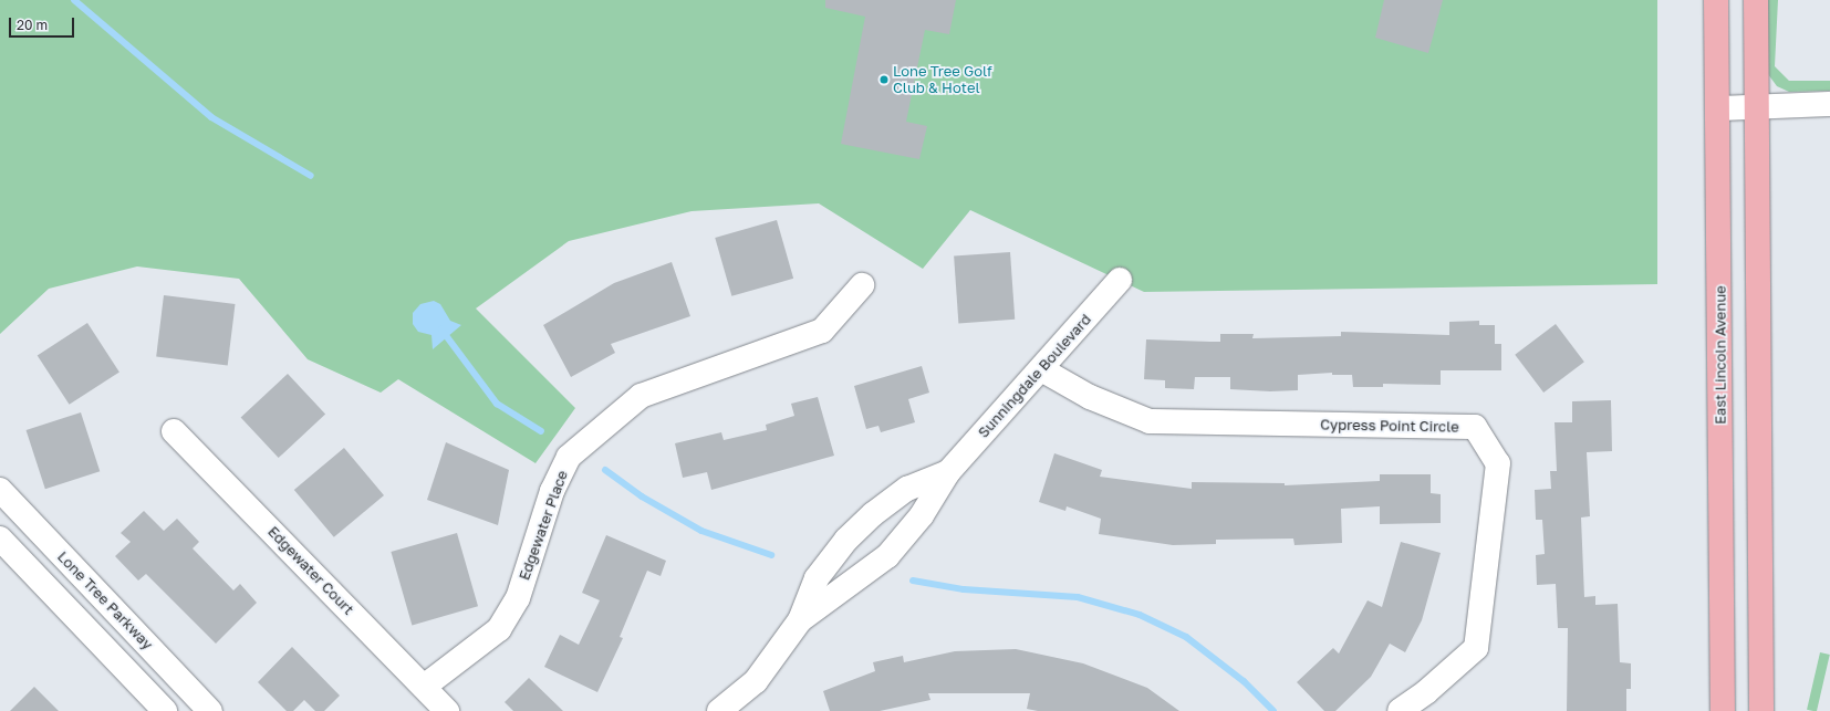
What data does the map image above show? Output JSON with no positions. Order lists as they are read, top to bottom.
{
  "streets": {
    "main road": ["East Lincoln Avenue"],
    "street": [
      "Sunningdale Boulevard",
      "Cypress Point Circle",
      "Edgewater Place",
      "Edgewater Court",
      "Lone Tree Parkway"
    ]
  },
  "crossings": [
    ["Sunningdale Boulevard", "Cypress Point Circle"],
    ["Edgewater Place", "Edgewater Court"]
  ],
  "places": ["Lone Tree Golf Club & Hotel"],
  "scale_bar": "20 m"
}
